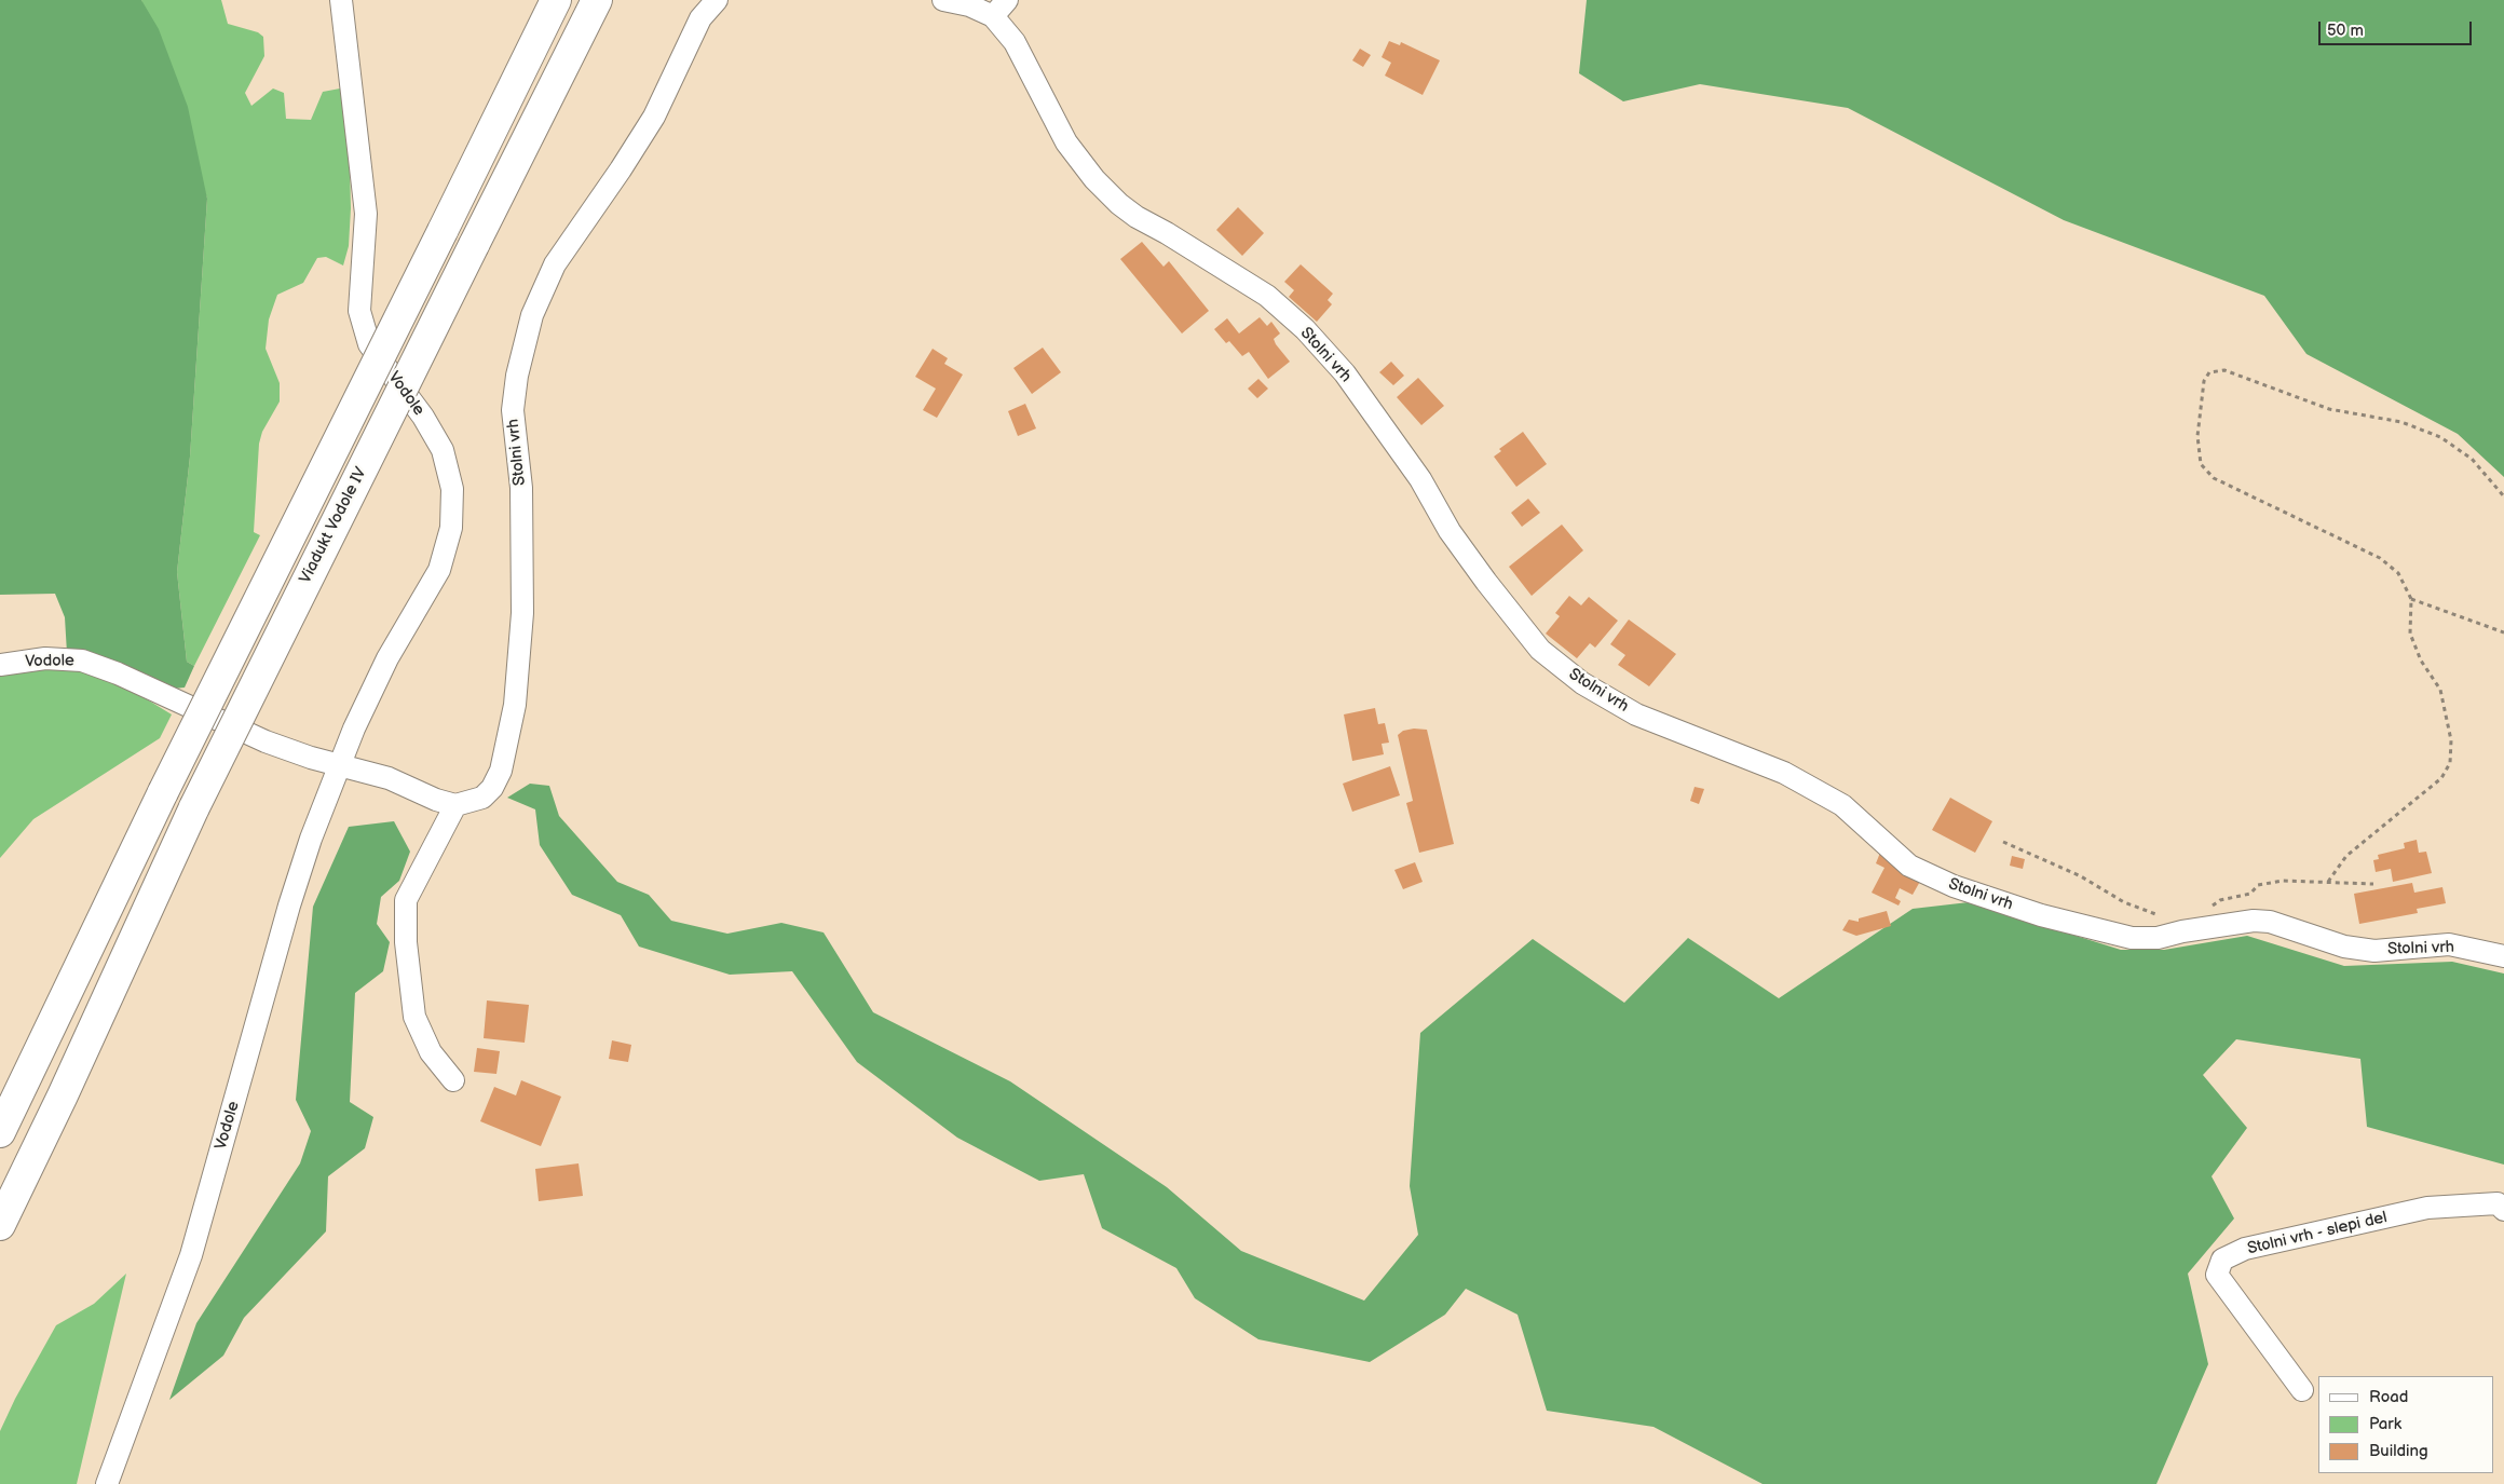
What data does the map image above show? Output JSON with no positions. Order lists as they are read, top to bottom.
{
  "streets": {
    "highway": ["Viadukt Vodole IV"],
    "street": ["Stolni vrh", "Vodole", "Stolni vrh - slepi del"]
  },
  "legend": ["Road", "Park", "Building"],
  "scale_bar": "50 m"
}
